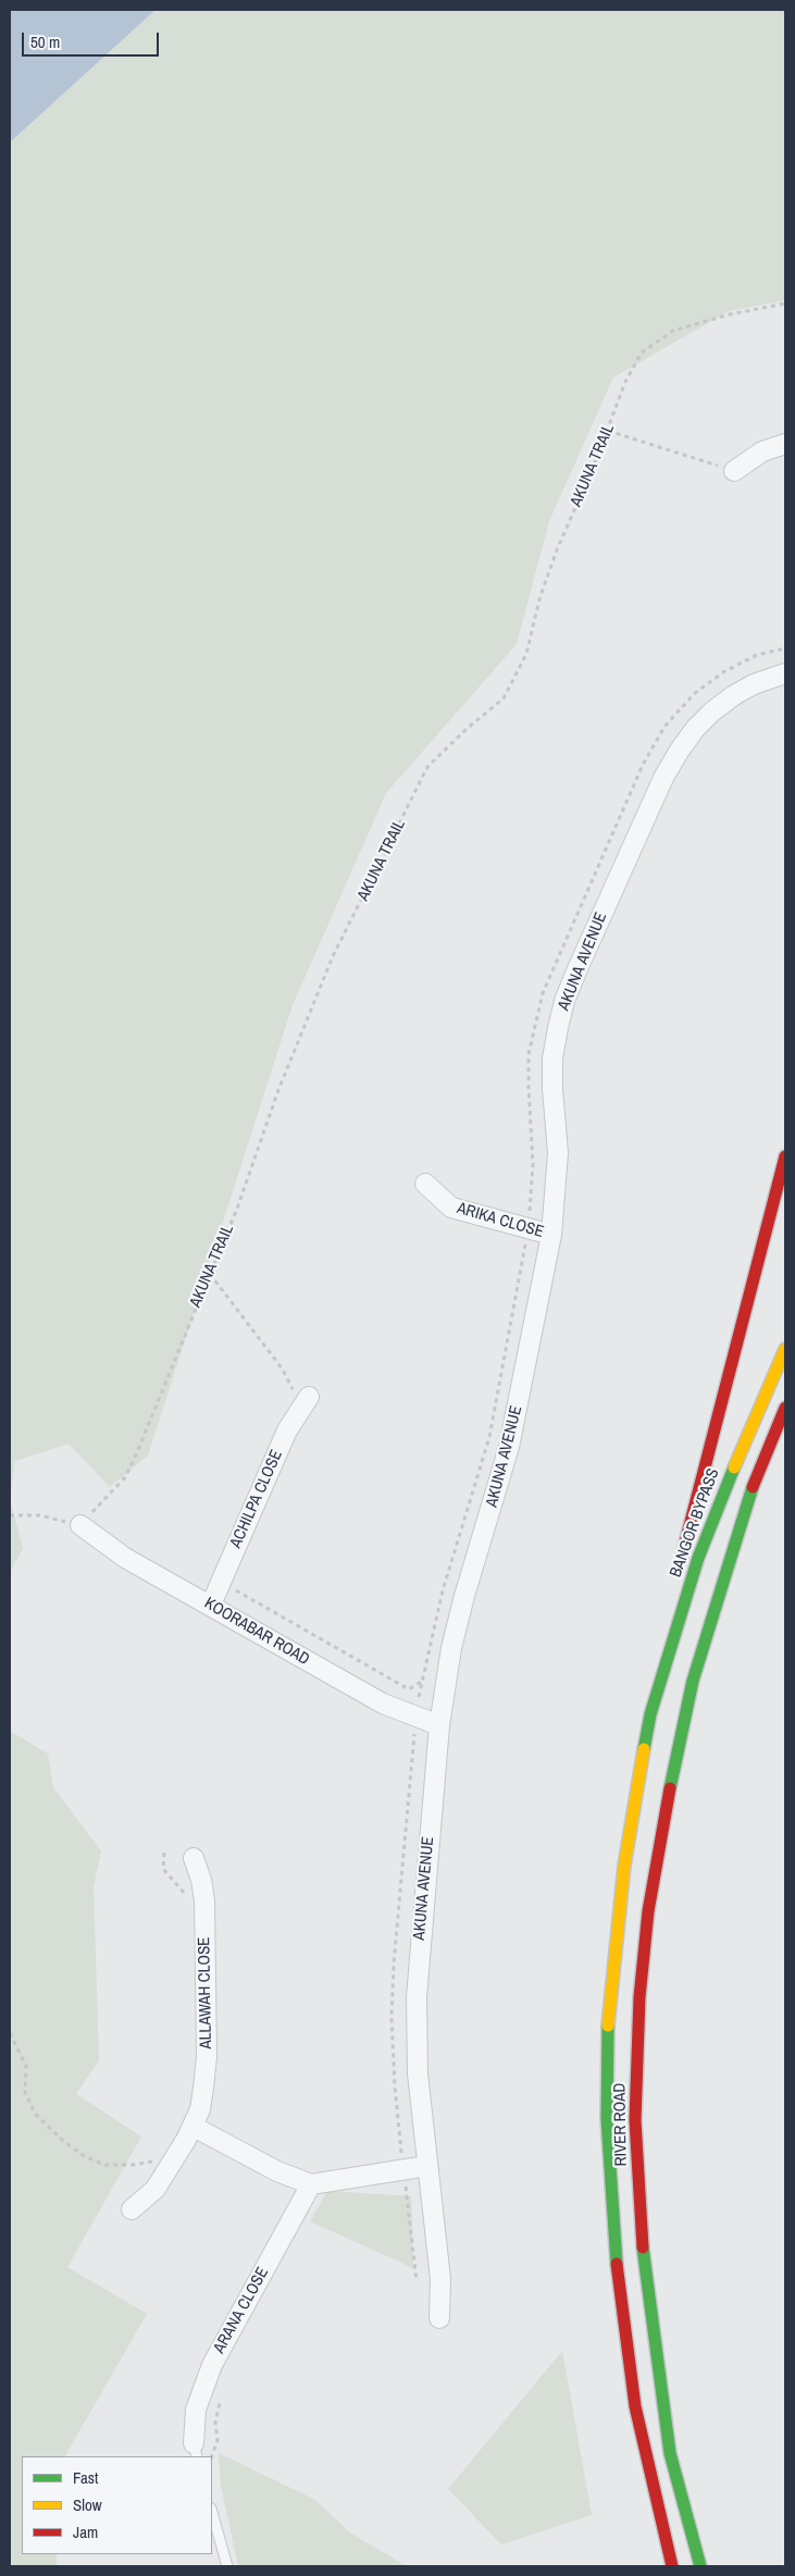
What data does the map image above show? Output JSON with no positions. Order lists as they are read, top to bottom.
{
  "streets": {
    "main road": ["BANGOR BYPASS", "RIVER ROAD"],
    "street": [
      "AKUNA AVENUE",
      "ARIKA CLOSE",
      "ACHILPA CLOSE",
      "KOORABAR ROAD",
      "ALLAWAH CLOSE",
      "ARANA CLOSE"
    ],
    "path": ["AKUNA TRAIL"]
  },
  "crossings": [
    ["AKUNA TRAIL", "KOORABAR ROAD"],
    ["AKUNA AVENUE", "ARIKA CLOSE"],
    ["AKUNA AVENUE", "KOORABAR ROAD"],
    ["ACHILPA CLOSE", "KOORABAR ROAD"],
    ["BANGOR BYPASS", "RIVER ROAD"]
  ],
  "legend": ["Fast", "Slow", "Jam"],
  "scale_bar": "50 m"
}
